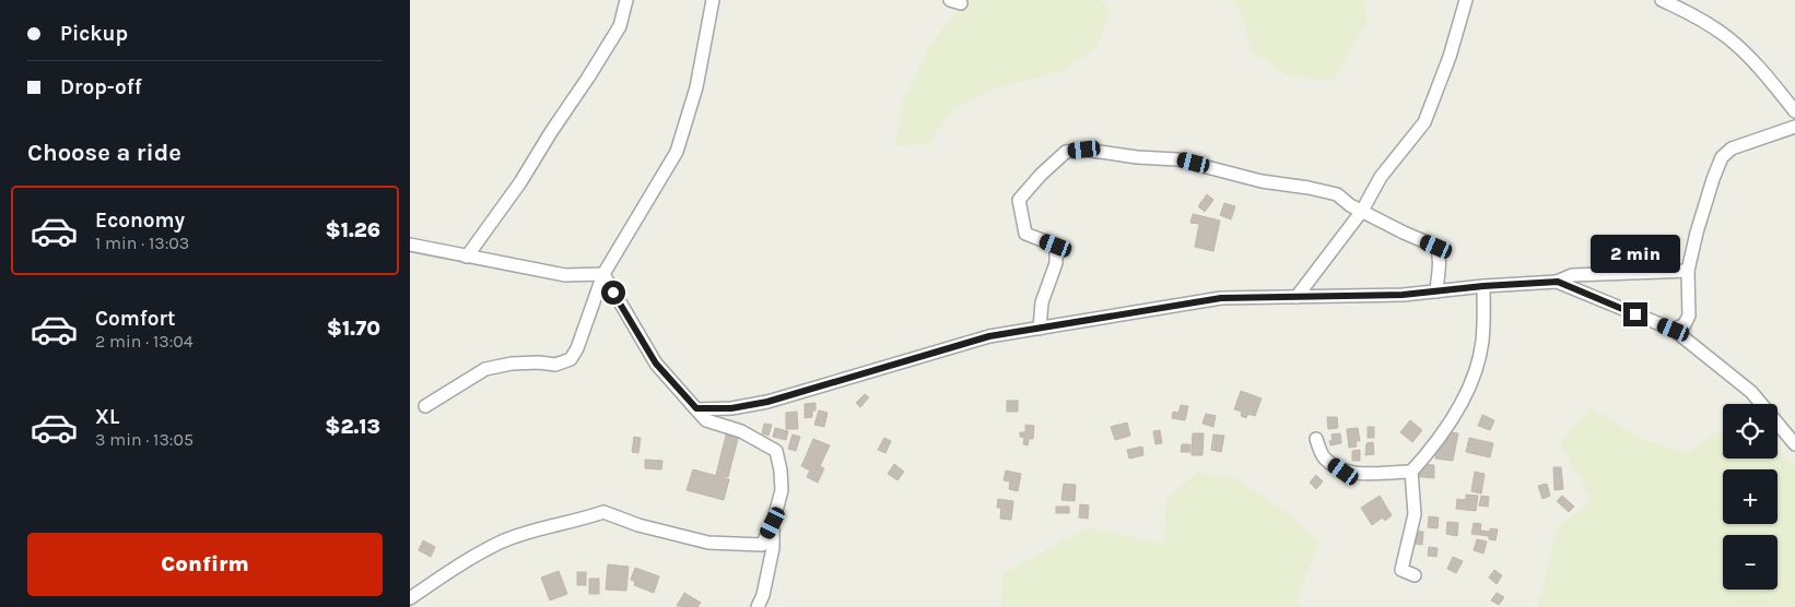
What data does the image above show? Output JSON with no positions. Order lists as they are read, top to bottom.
{
  "page": {
    "banner": ["Pickup", "Drop-off"],
    "heading": "Choose a ride",
    "list": [
      {
        "name": "Economy",
        "note": "1 min · 13:03",
        "value": "$1.26"
      },
      {
        "name": "Comfort",
        "note": "2 min · 13:04",
        "value": "$1.70"
      },
      {
        "name": "XL",
        "note": "3 min · 13:05",
        "value": "$2.13"
      }
    ],
    "bubble": "2 min",
    "map_buttons": ["+", "−"],
    "buttons": "Confirm"
  }
}
